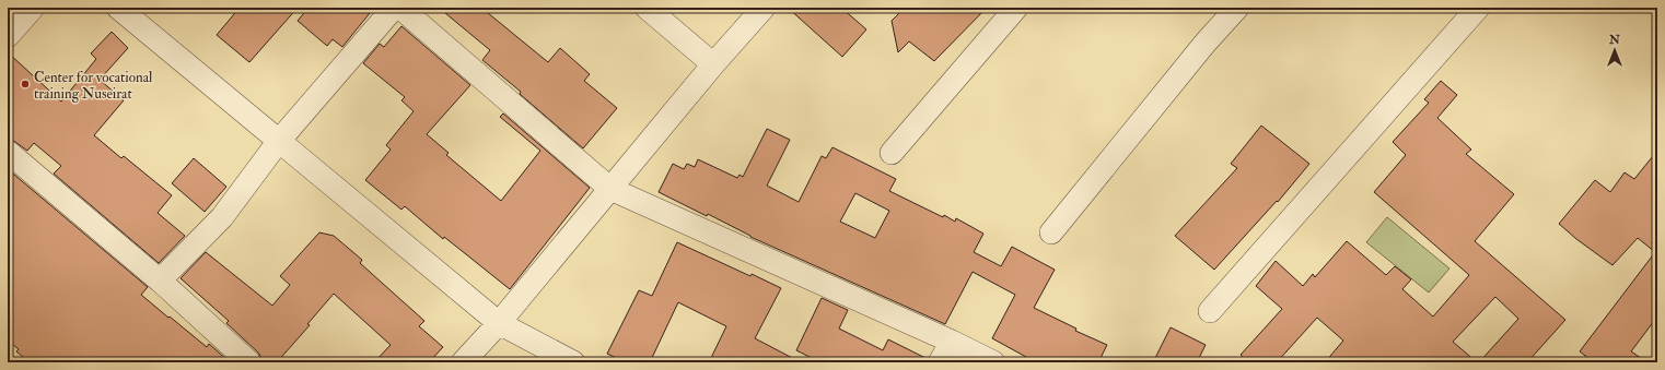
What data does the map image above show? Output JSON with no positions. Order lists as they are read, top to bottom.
{
  "places": ["Center for vocational training Nuseirat"],
  "north": "top"
}
